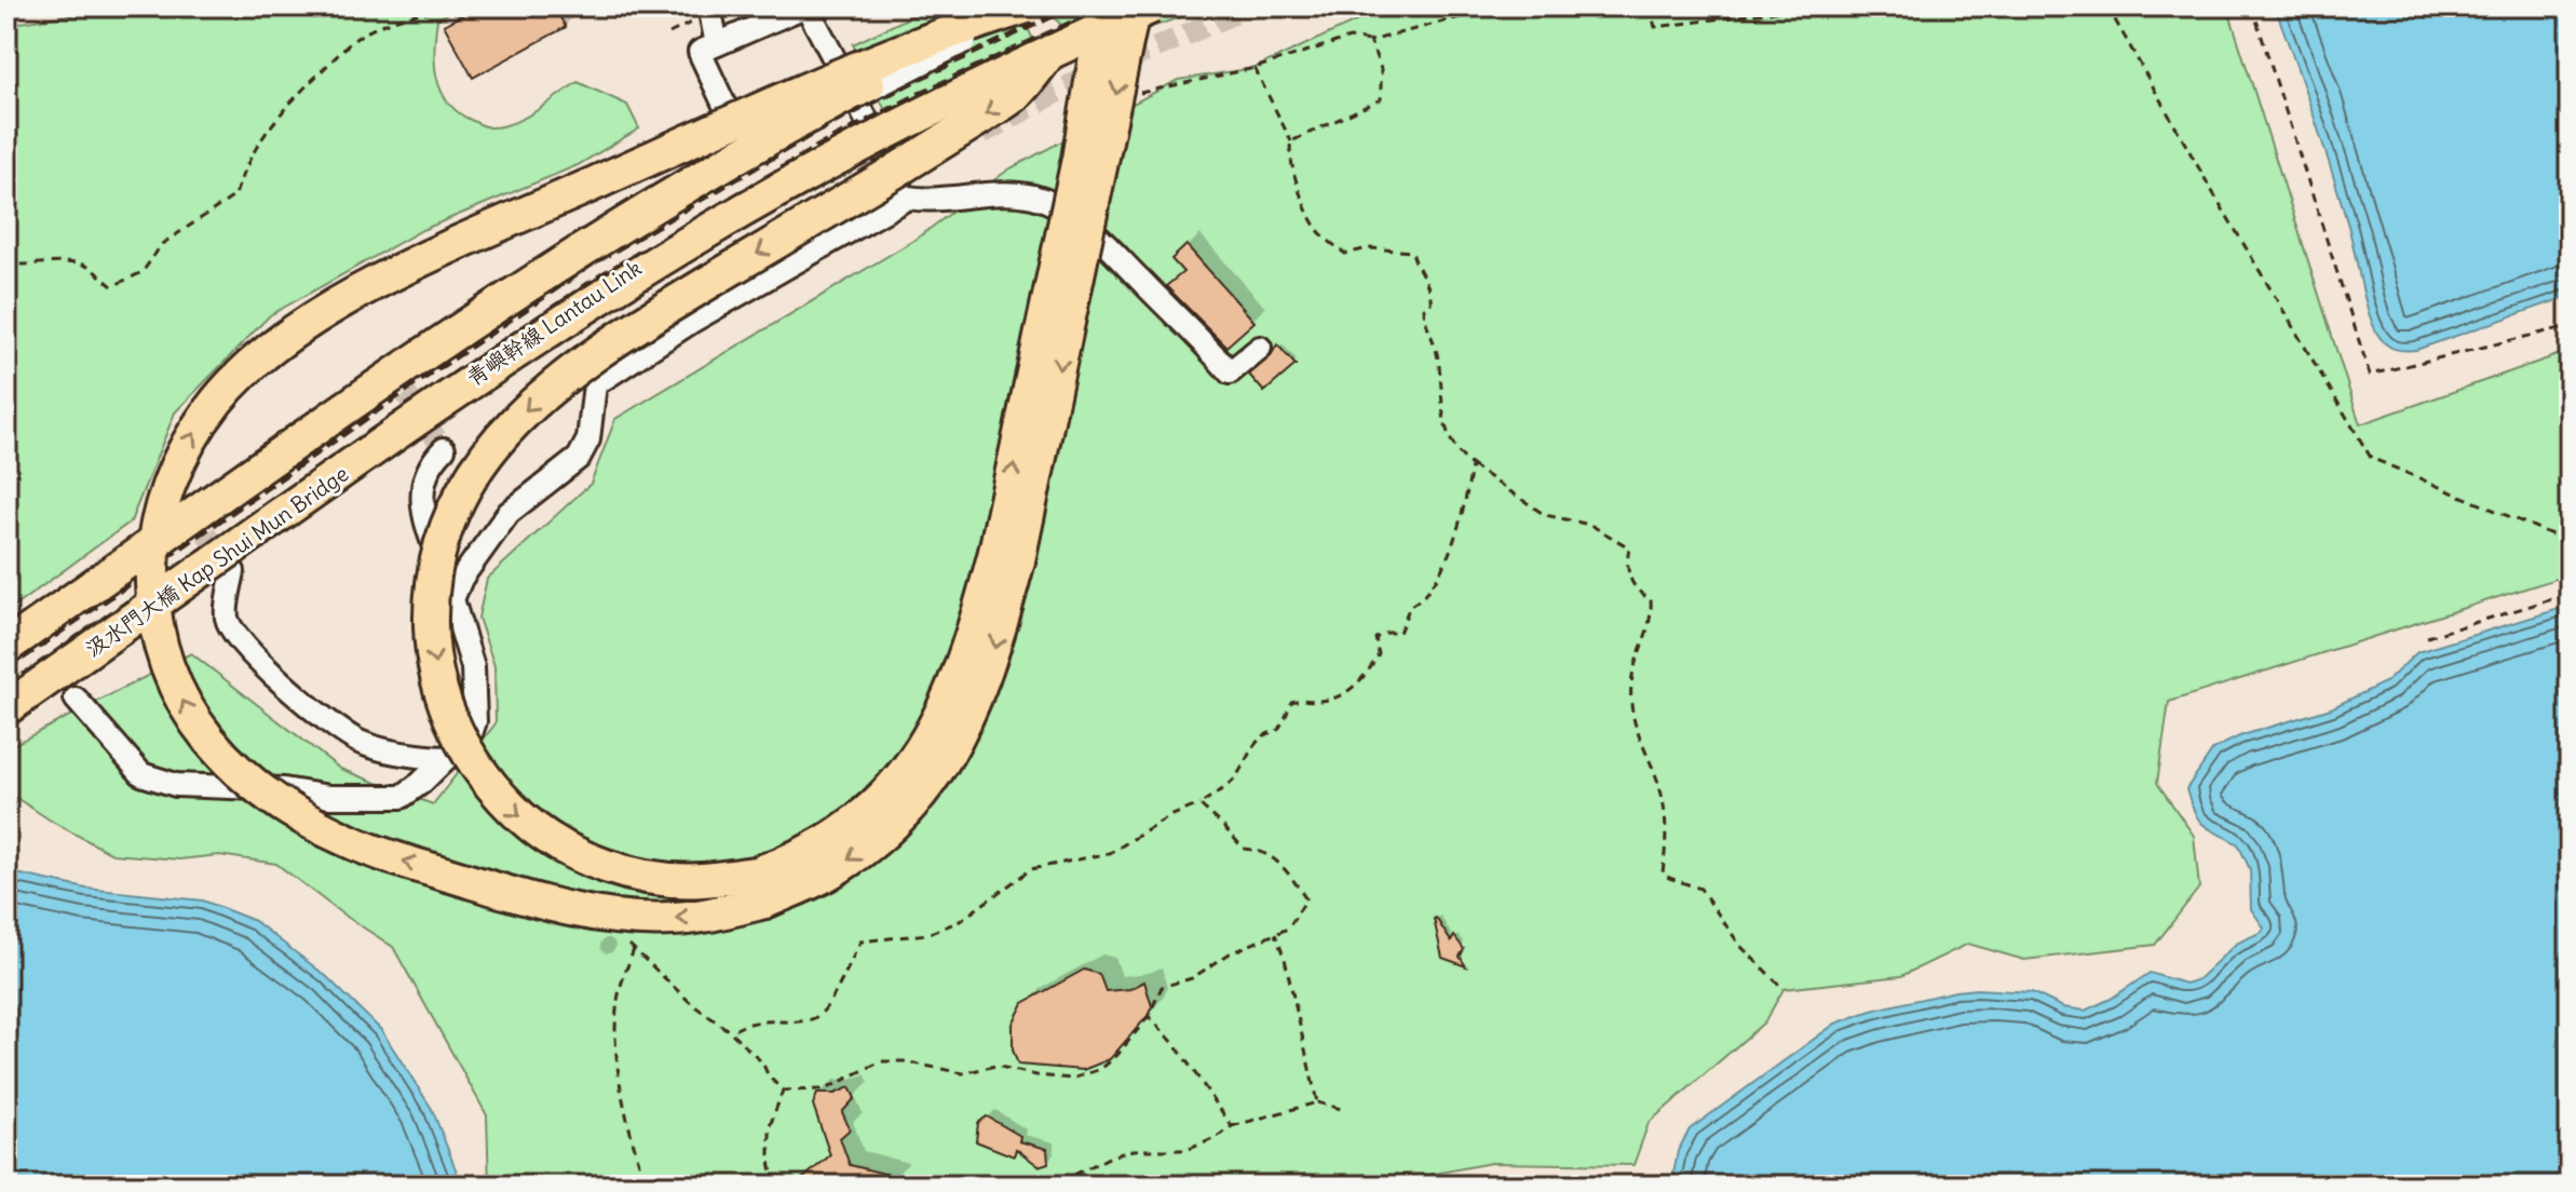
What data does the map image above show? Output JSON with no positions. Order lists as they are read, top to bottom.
{
  "streets": {
    "highway": ["青嶼幹線 Lantau Link", "汲水門大橋 Kap Shui Mun Bridge"]
  },
  "crossings": [
    ["青嶼幹線 Lantau Link", "汲水門大橋 Kap Shui Mun Bridge"]
  ]
}
